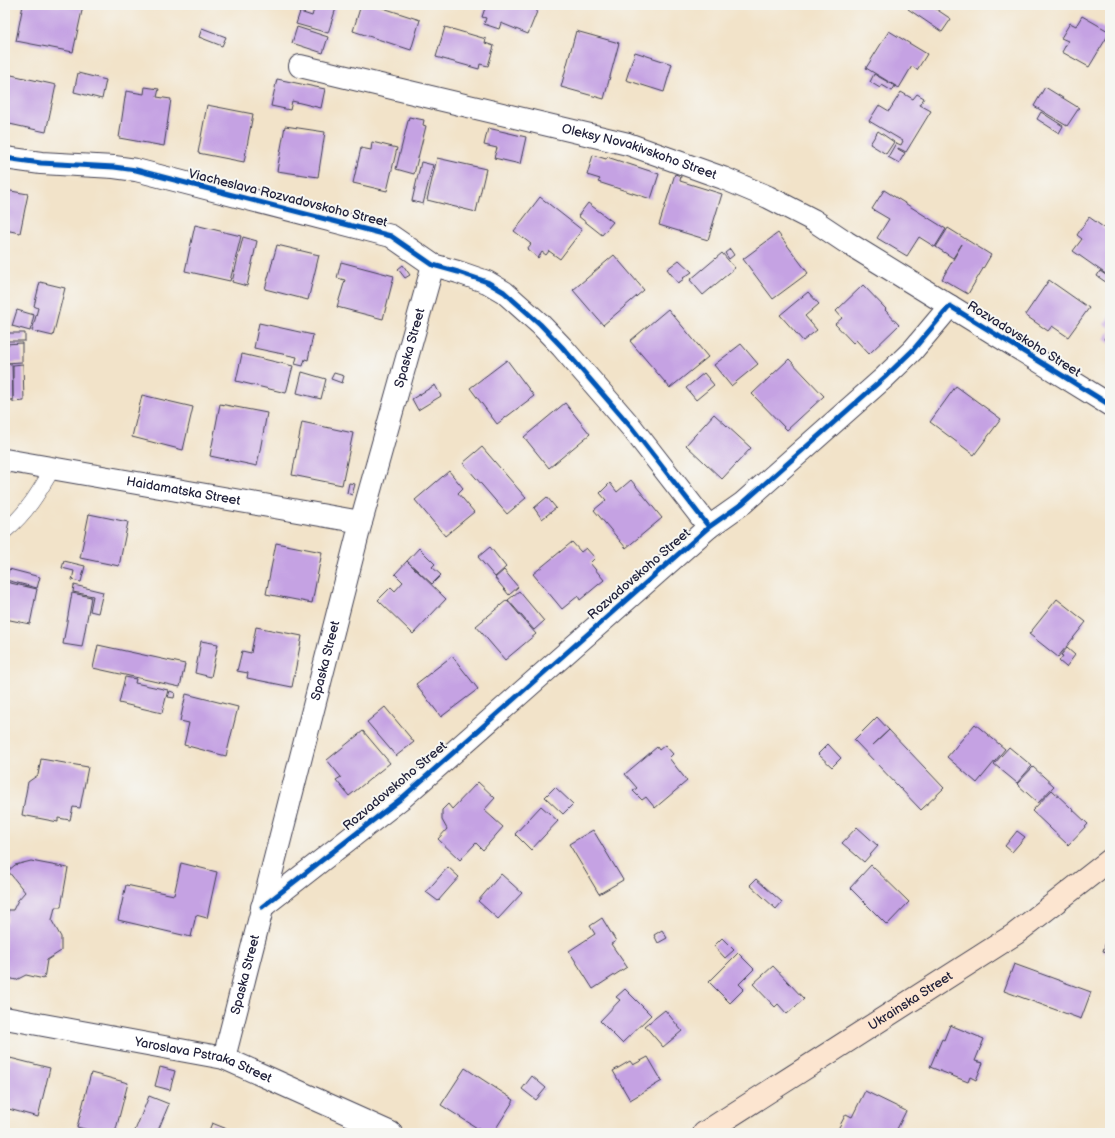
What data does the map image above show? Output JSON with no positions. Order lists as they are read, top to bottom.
{
  "streets": {
    "street": [
      "Oleksy Novakivskoho Street",
      "Viacheslava Rozvadovskoho Street",
      "Rozvadovskoho Street",
      "Spaska Street",
      "Haidamatska Street",
      "Ukrainska Street",
      "Yaroslava Pstraka Street"
    ]
  },
  "crossings": [
    ["Oleksy Novakivskoho Street", "Rozvadovskoho Street"],
    ["Viacheslava Rozvadovskoho Street", "Rozvadovskoho Street"],
    ["Viacheslava Rozvadovskoho Street", "Spaska Street"],
    ["Rozvadovskoho Street", "Spaska Street"],
    ["Spaska Street", "Haidamatska Street"],
    ["Spaska Street", "Yaroslava Pstraka Street"]
  ]
}
